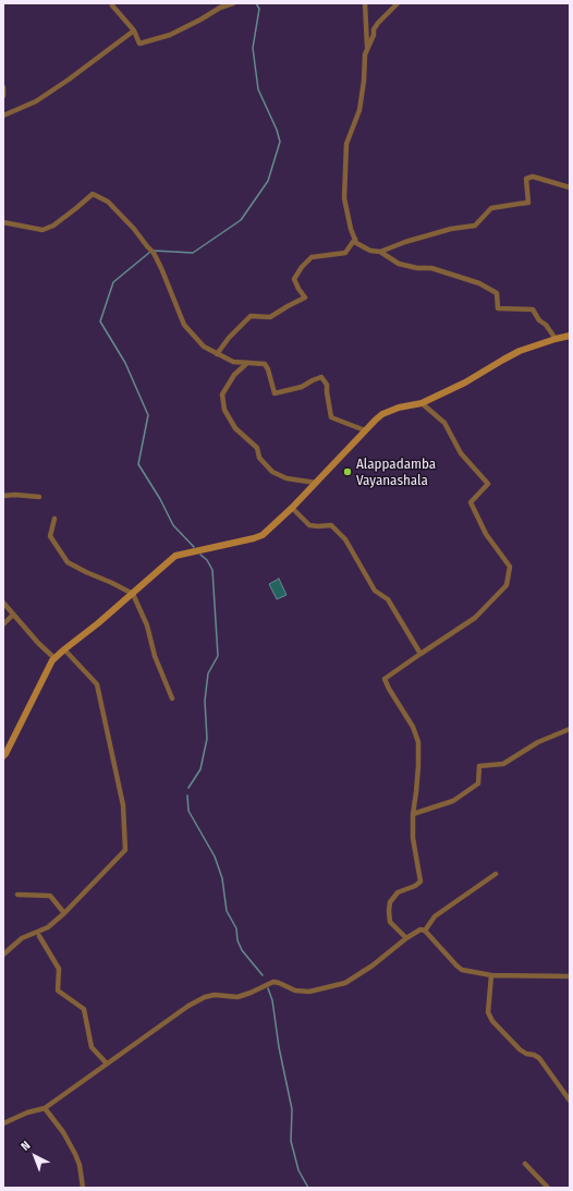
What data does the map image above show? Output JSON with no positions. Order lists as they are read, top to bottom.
{
  "places": ["Alappadamba Vayanashala"],
  "north": "top left"
}
